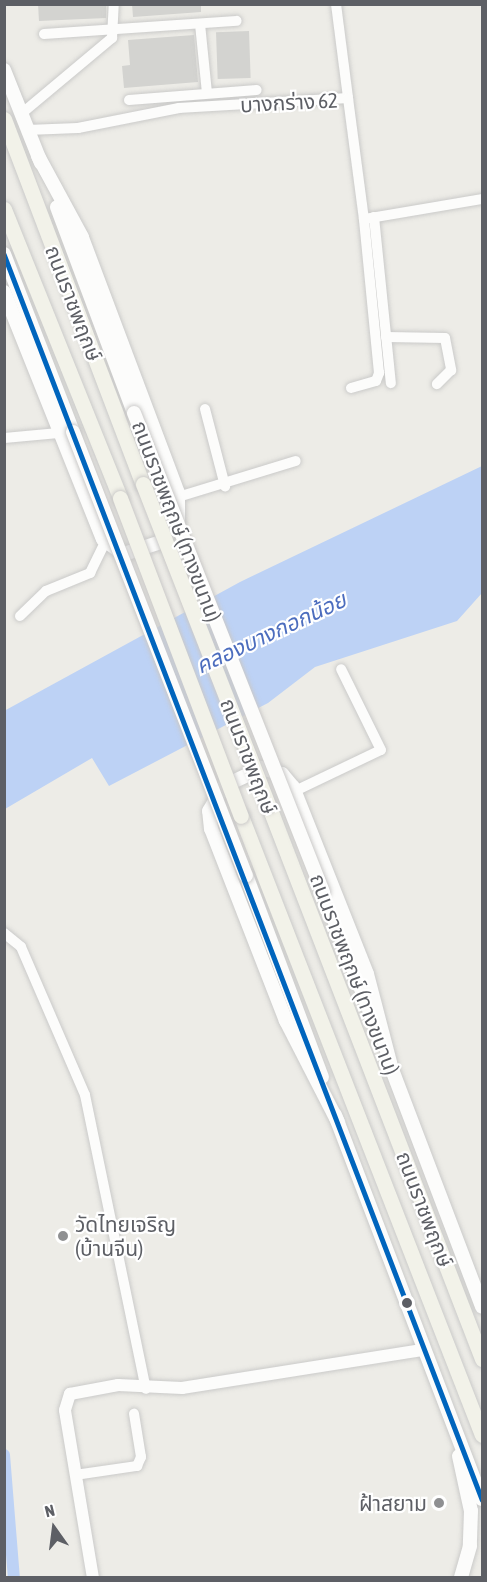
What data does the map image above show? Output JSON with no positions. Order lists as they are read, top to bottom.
{
  "streets": {
    "main road": ["ถนนราชพฤกษ์", "ถนนราชพฤกษ์ (ทางขนาน)"],
    "street": ["บางกร่าง 62"]
  },
  "crossings": [
    ["บางกร่าง 62", "ถนนราชพฤกษ์ (ทางขนาน)"]
  ],
  "water": ["คลองบางกอกน้อย"],
  "places": ["วัดไทยเจริญ (บ้านจีน)", "ฝ้าสยาม"],
  "north": "top"
}
